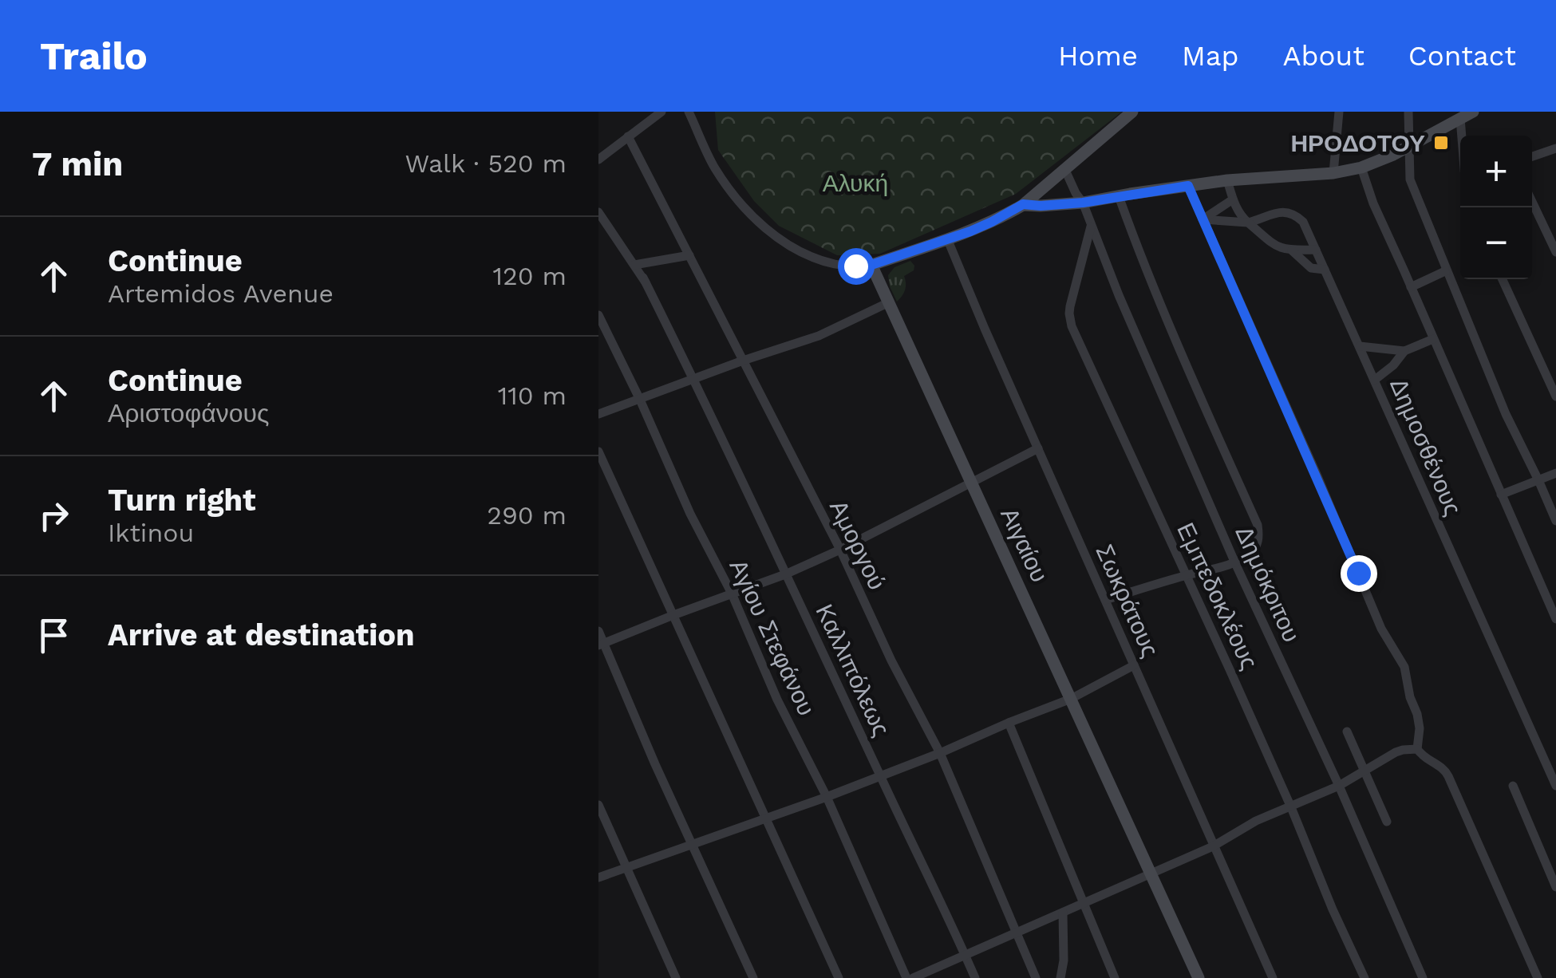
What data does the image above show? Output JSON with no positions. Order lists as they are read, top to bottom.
{
  "streets": {
    "main road": ["Αιγαίου"],
    "street": [
      "Δημοσθένους",
      "Αμοργού",
      "Δημόκριτου",
      "Εμπεδοκλέους",
      "Σωκράτους",
      "Αγίου Στεφάνου",
      "Καλλιπόλεως"
    ]
  },
  "crossings": [
    ["Δημόκριτου", "Εμπεδοκλέους"]
  ],
  "parks": ["Αλυκή"],
  "places": {
    "transit": ["ΗΡΟΔΟΤΟΥ"]
  },
  "page": {
    "header": "Trailo",
    "nav": [
      "Home",
      "Map",
      "About",
      "Contact"
    ],
    "heading": ["7 min", "Walk · 520 m"],
    "map_buttons": ["+", "−"],
    "list": [
      ["Continue", "Artemidos Avenue", "120 m"],
      ["Continue", "Αριστοφάνους", "110 m"],
      ["Turn right", "Iktinou", "290 m"],
      "Arrive at destination"
    ]
  }
}
